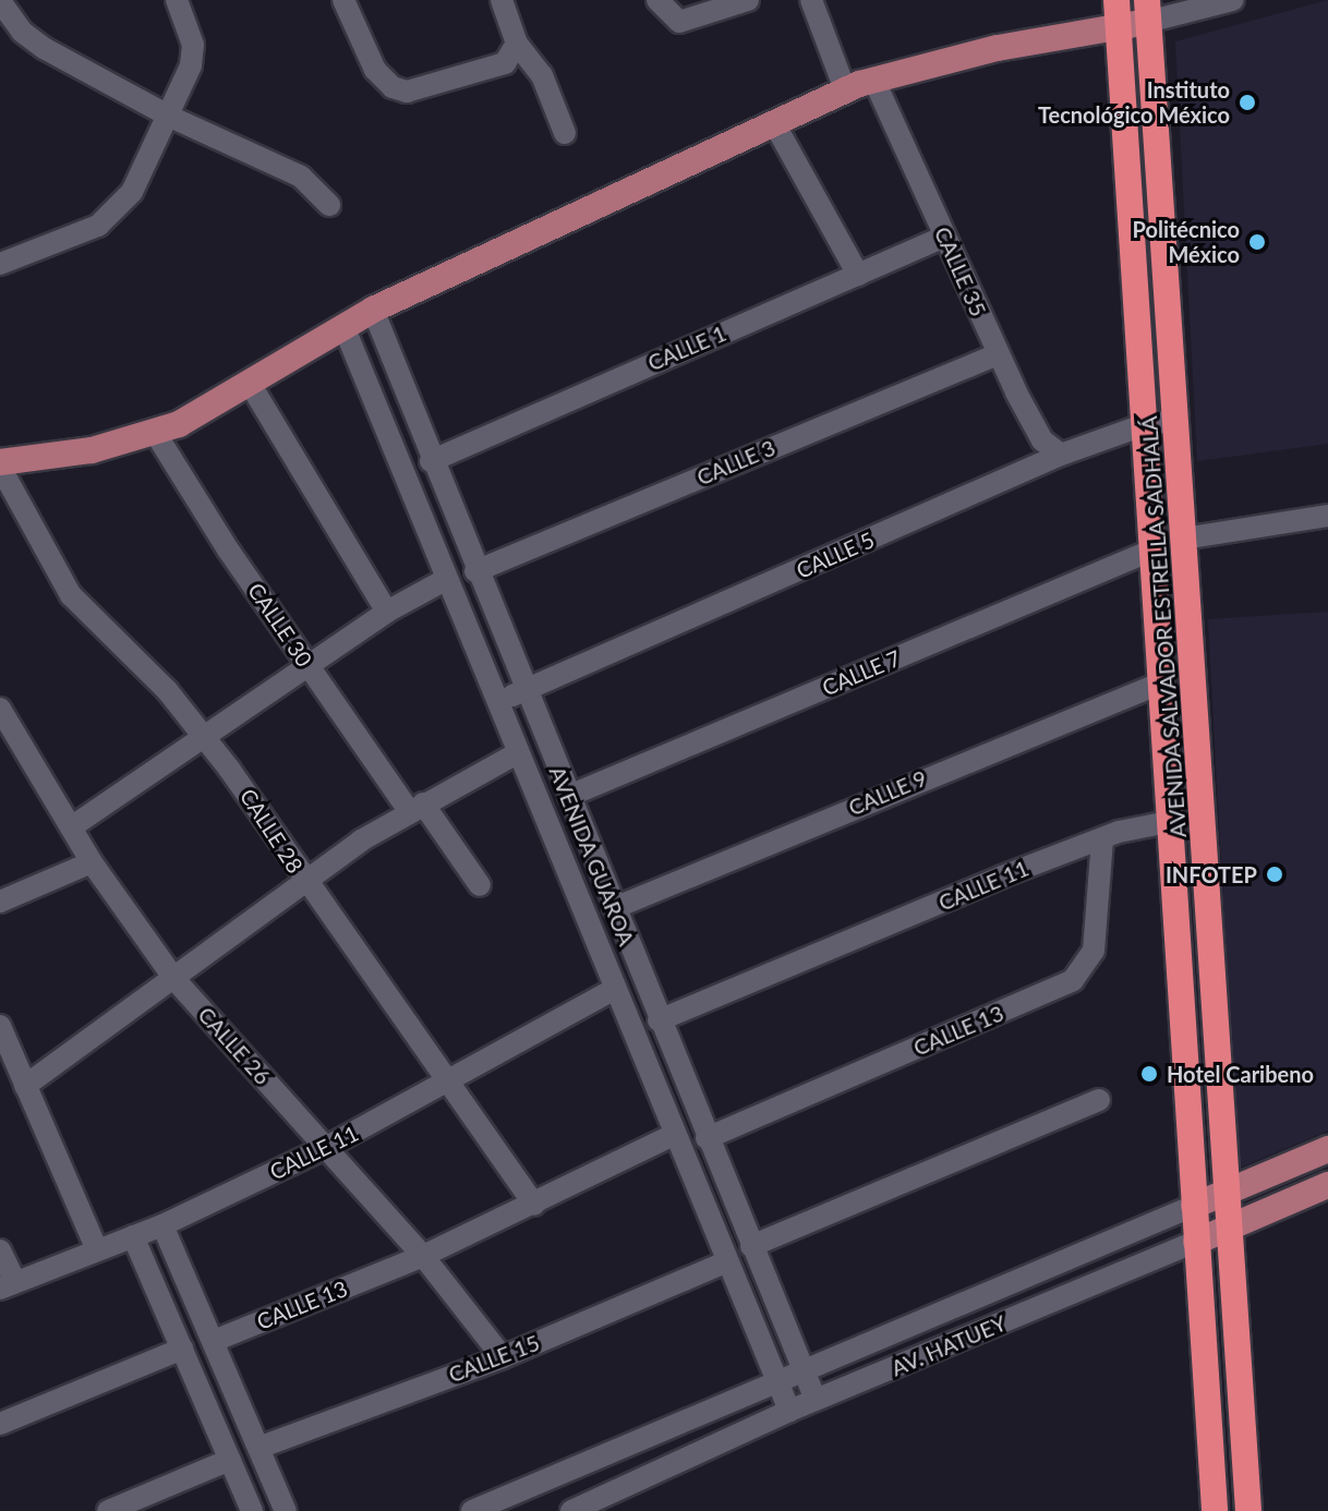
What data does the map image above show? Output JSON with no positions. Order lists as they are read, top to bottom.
{
  "streets": {
    "highway": ["AVENIDA SALVADOR ESTRELLA SADHALÁ"],
    "main road": ["AV. HATUEY"],
    "street": [
      "CALLE 35",
      "CALLE 1",
      "CALLE 3",
      "CALLE 5",
      "CALLE 30",
      "CALLE 7",
      "CALLE 9",
      "CALLE 28",
      "AVENIDA GUAROA",
      "CALLE 11",
      "CALLE 13",
      "CALLE 26",
      "CALLE 15"
    ]
  },
  "crossings": [
    ["CALLE 35", "CALLE 1"],
    ["CALLE 35", "CALLE 3"],
    ["CALLE 35", "CALLE 5"],
    ["CALLE 1", "AVENIDA GUAROA"],
    ["CALLE 3", "AVENIDA GUAROA"],
    ["CALLE 5", "AVENIDA SALVADOR ESTRELLA SADHALÁ"],
    ["CALLE 5", "AVENIDA GUAROA"],
    ["AVENIDA SALVADOR ESTRELLA SADHALÁ", "CALLE 7"],
    ["AVENIDA SALVADOR ESTRELLA SADHALÁ", "CALLE 9"],
    ["AVENIDA SALVADOR ESTRELLA SADHALÁ", "CALLE 11"],
    ["AVENIDA SALVADOR ESTRELLA SADHALÁ", "AV. HATUEY"],
    ["CALLE 7", "AVENIDA GUAROA"],
    ["CALLE 9", "AVENIDA GUAROA"],
    ["CALLE 28", "CALLE 11"],
    ["CALLE 28", "CALLE 13"],
    ["AVENIDA GUAROA", "CALLE 11"],
    ["AVENIDA GUAROA", "CALLE 13"],
    ["AVENIDA GUAROA", "AV. HATUEY"],
    ["AVENIDA GUAROA", "CALLE 15"],
    ["CALLE 11", "CALLE 13"],
    ["CALLE 11", "CALLE 26"],
    ["CALLE 13", "CALLE 26"],
    ["CALLE 26", "CALLE 15"]
  ],
  "places": [
    "Instituto Tecnológico México",
    "Politécnico México",
    "INFOTEP",
    "Hotel Caribeno"
  ]
}
